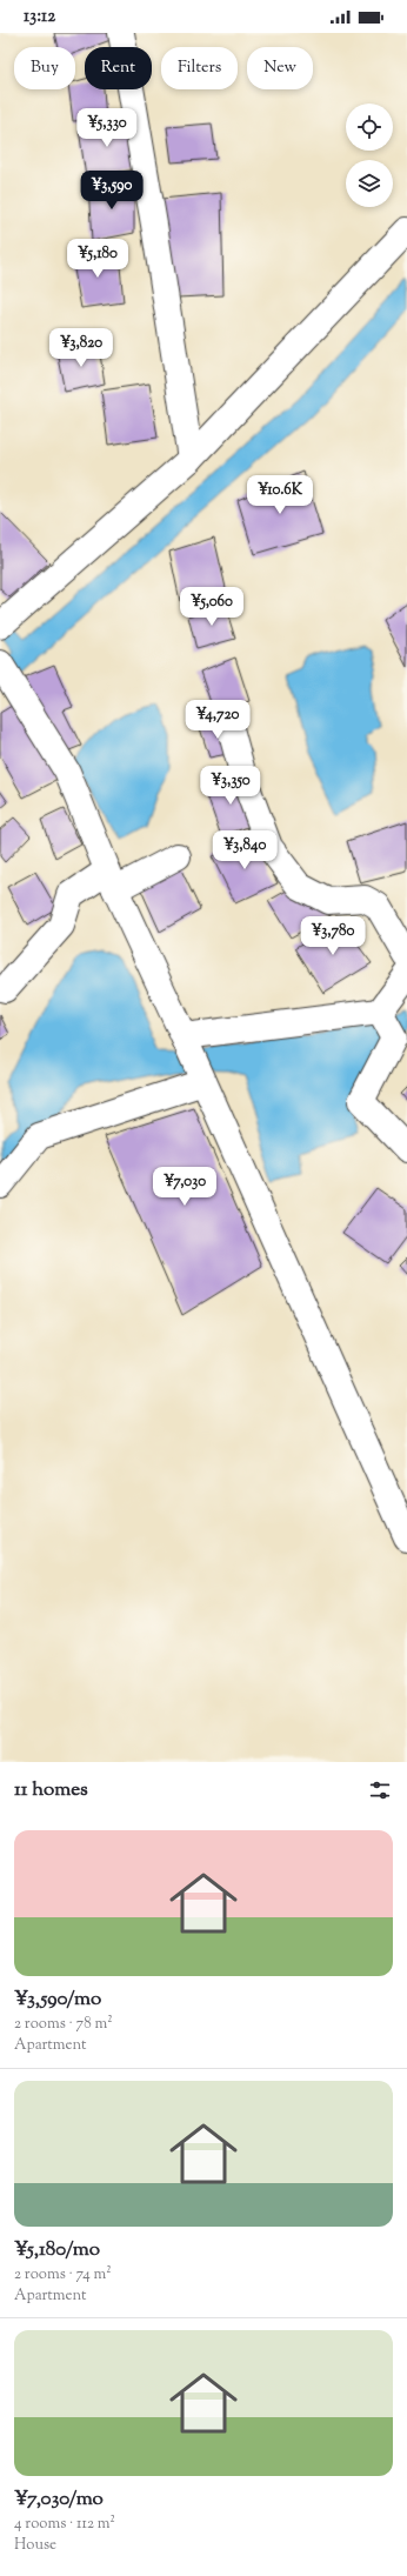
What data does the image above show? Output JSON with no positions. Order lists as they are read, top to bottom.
{
  "page": {
    "status": "13:12",
    "chip": [
      "Buy",
      "Rent",
      "Filters",
      "New"
    ],
    "price": [
      "¥5,330",
      "¥3,590",
      "¥5,180",
      "¥3,820",
      "¥10.6K",
      "¥5,060",
      "¥4,720",
      "¥3,350",
      "¥3,840",
      "¥3,780",
      "¥7,030"
    ],
    "heading": "11 homes",
    "list": [
      {
        "name": "¥3,590/mo",
        "note": "2 rooms · 78 m² · Apartment"
      },
      {
        "name": "¥5,180/mo",
        "note": "2 rooms · 74 m² · Apartment"
      },
      {
        "name": "¥7,030/mo",
        "note": "4 rooms · 112 m² · House"
      }
    ]
  }
}
